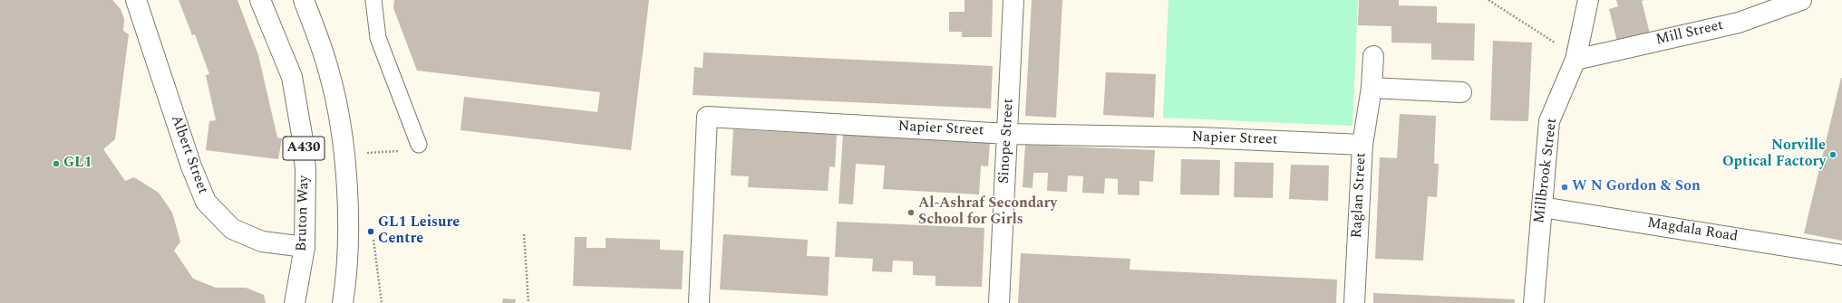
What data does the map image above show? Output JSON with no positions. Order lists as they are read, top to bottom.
{
  "streets": {
    "street": [
      "Mill Street",
      "Napier Street",
      "Sinope Street",
      "A430",
      "Albert Street",
      "Millbrook Street",
      "Raglan Street",
      "Bruton Way",
      "Magdala Road"
    ]
  },
  "crossings": [
    ["Mill Street", "Millbrook Street"],
    ["Napier Street", "Sinope Street"],
    ["Napier Street", "Raglan Street"],
    ["Albert Street", "Bruton Way"],
    ["Millbrook Street", "Magdala Road"]
  ],
  "places": [
    "Norville Optical Factory",
    "GL1",
    "W N Gordon & Son",
    "Al-Ashraf Secondary School for Girls",
    "GL1 Leisure Centre"
  ]
}
